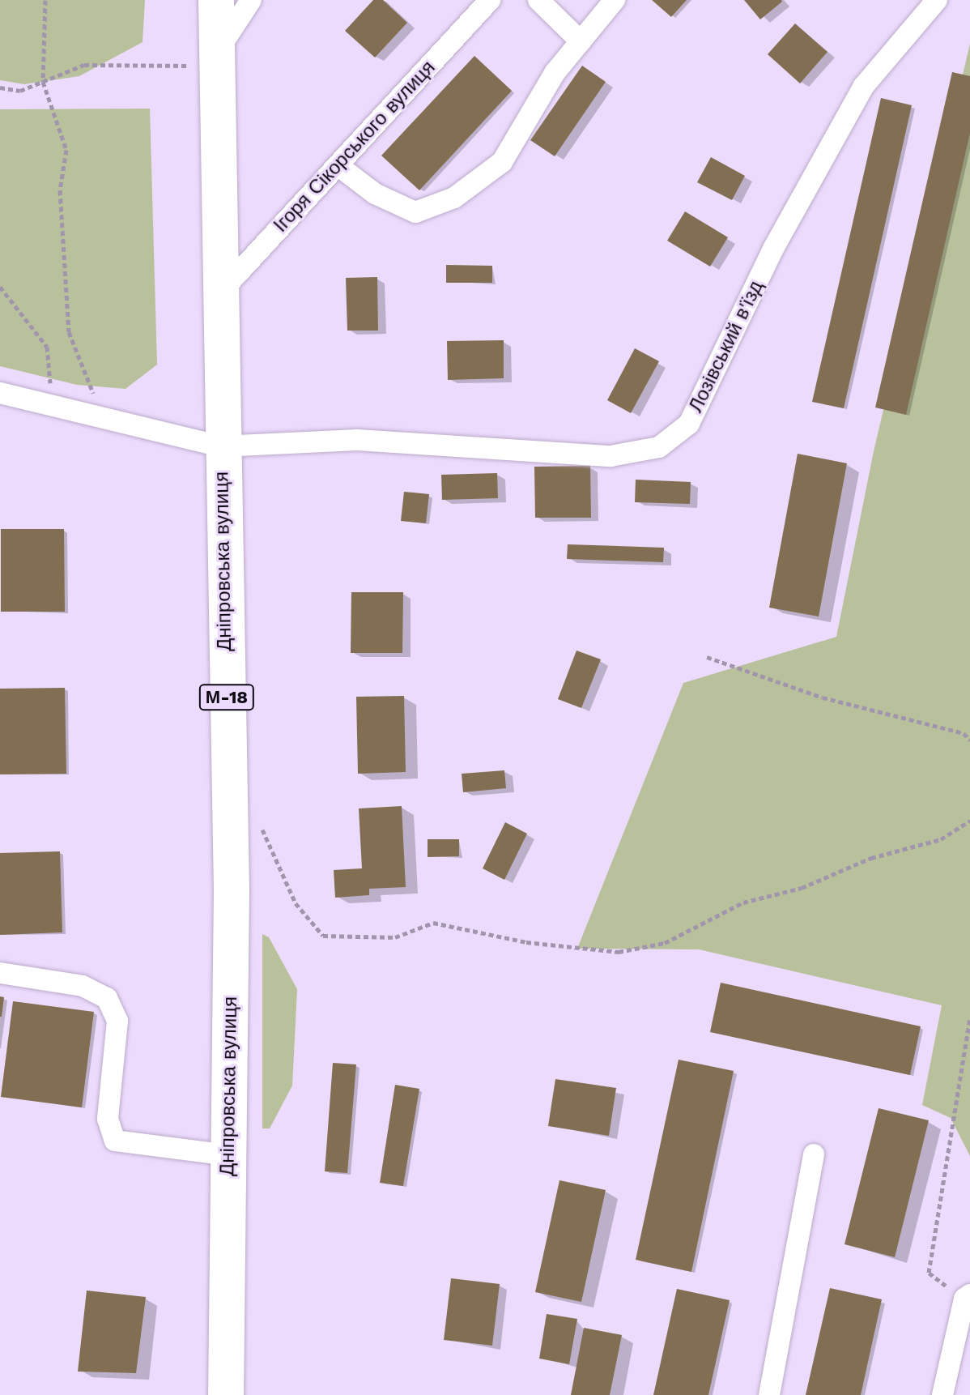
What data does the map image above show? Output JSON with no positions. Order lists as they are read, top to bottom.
{
  "streets": {
    "highway": ["Дніпровська вулиця", "М-18"],
    "street": ["Ігоря Сікорського вулиця", "Лозівський в'їзд"]
  },
  "crossings": [
    ["Ігоря Сікорського вулиця", "Дніпровська вулиця"],
    ["Лозівський в'їзд", "Дніпровська вулиця"]
  ]
}
